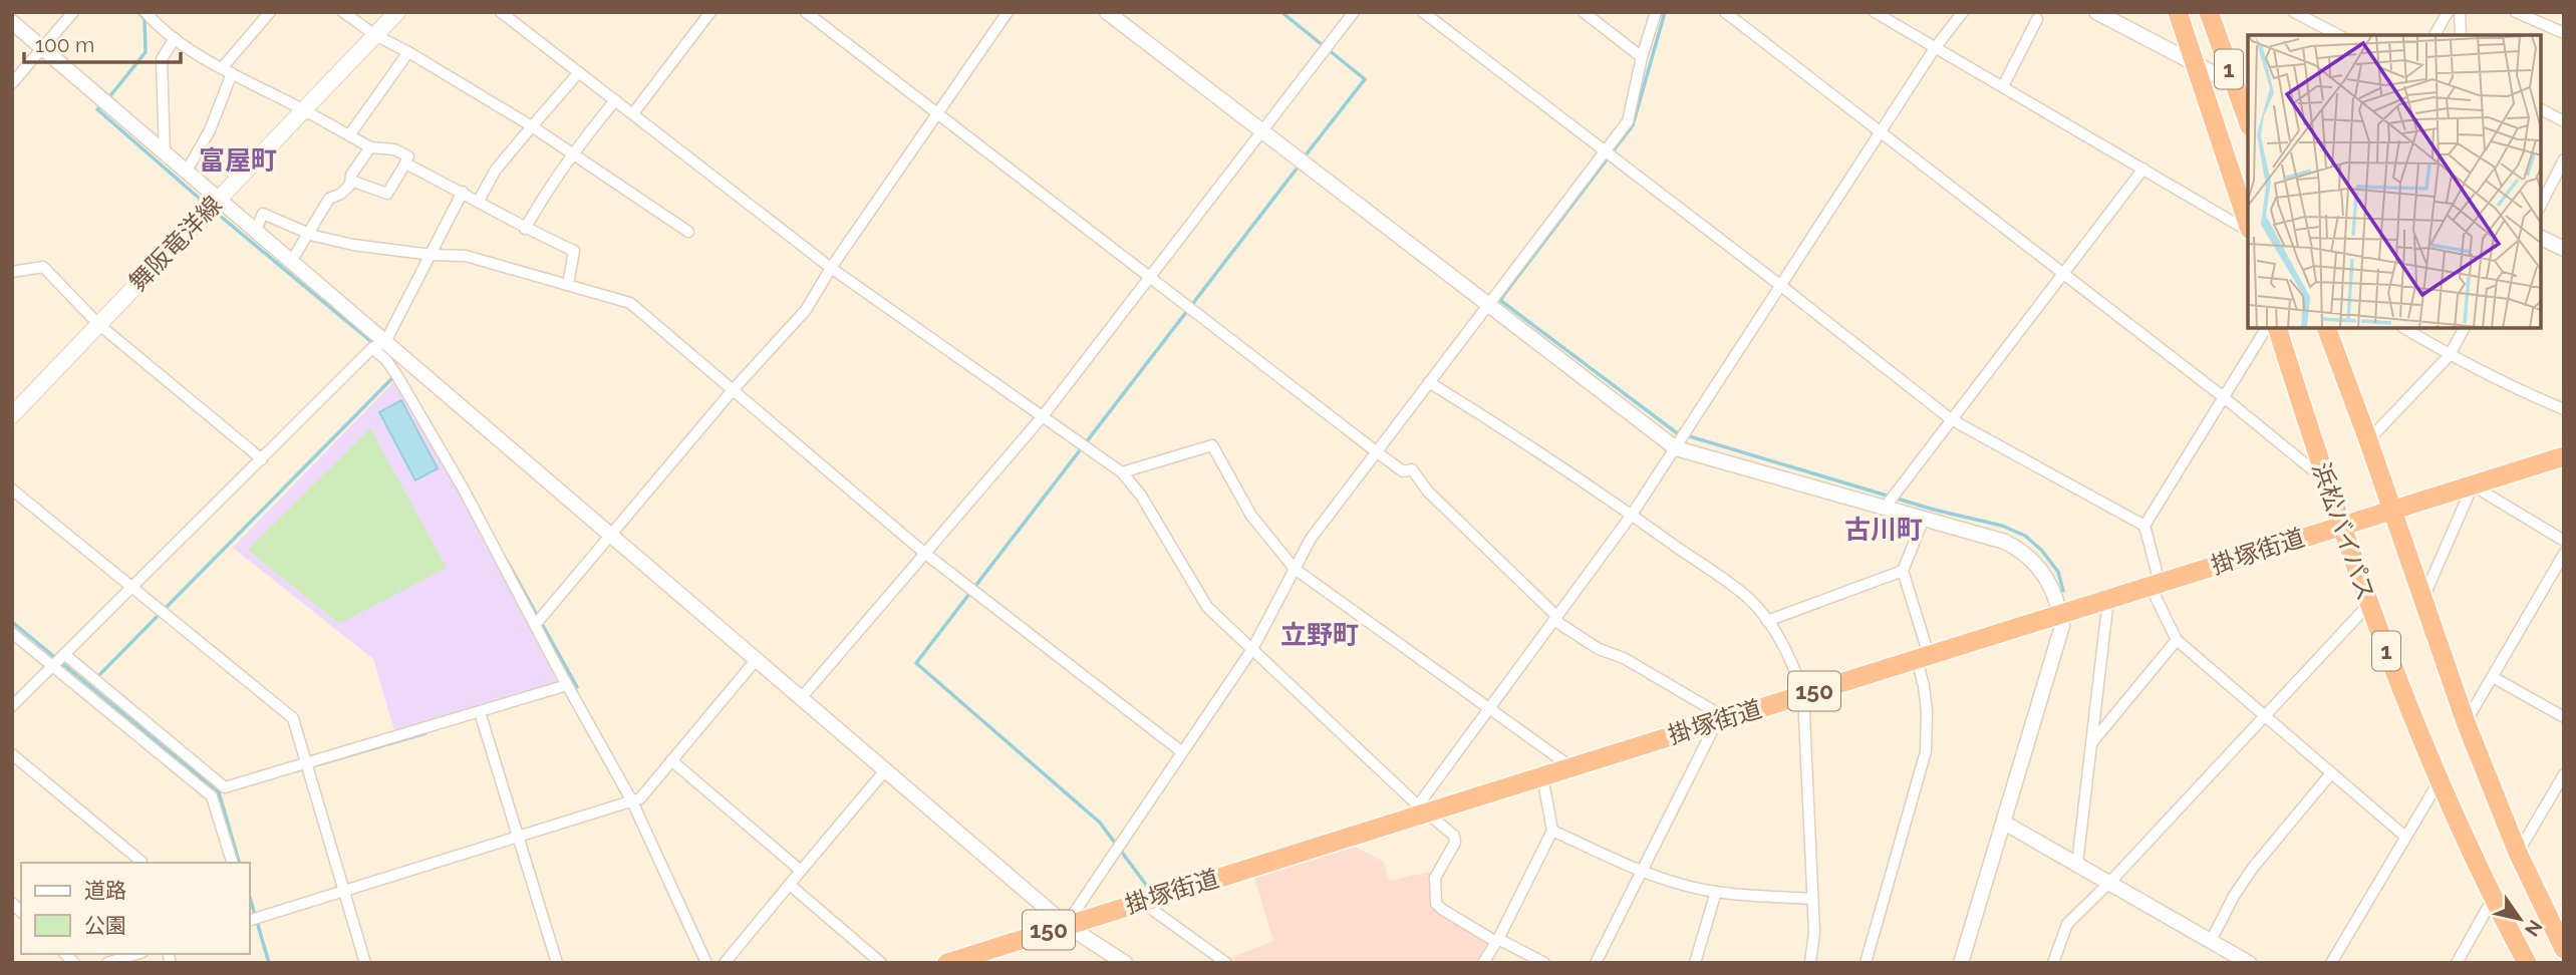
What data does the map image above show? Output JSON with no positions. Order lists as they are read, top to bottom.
{
  "streets": {
    "highway": [
      "1",
      "浜松バイパス",
      "掛塚街道",
      "150"
    ],
    "main road": ["舞阪竜洋線"]
  },
  "crossings": [
    ["1", "掛塚街道"],
    ["浜松バイパス", "掛塚街道"]
  ],
  "districts": ["富屋町", "古川町", "立野町"],
  "legend": ["道路", "公園"],
  "scale_bar": "100 m",
  "north": "bottom right"
}
